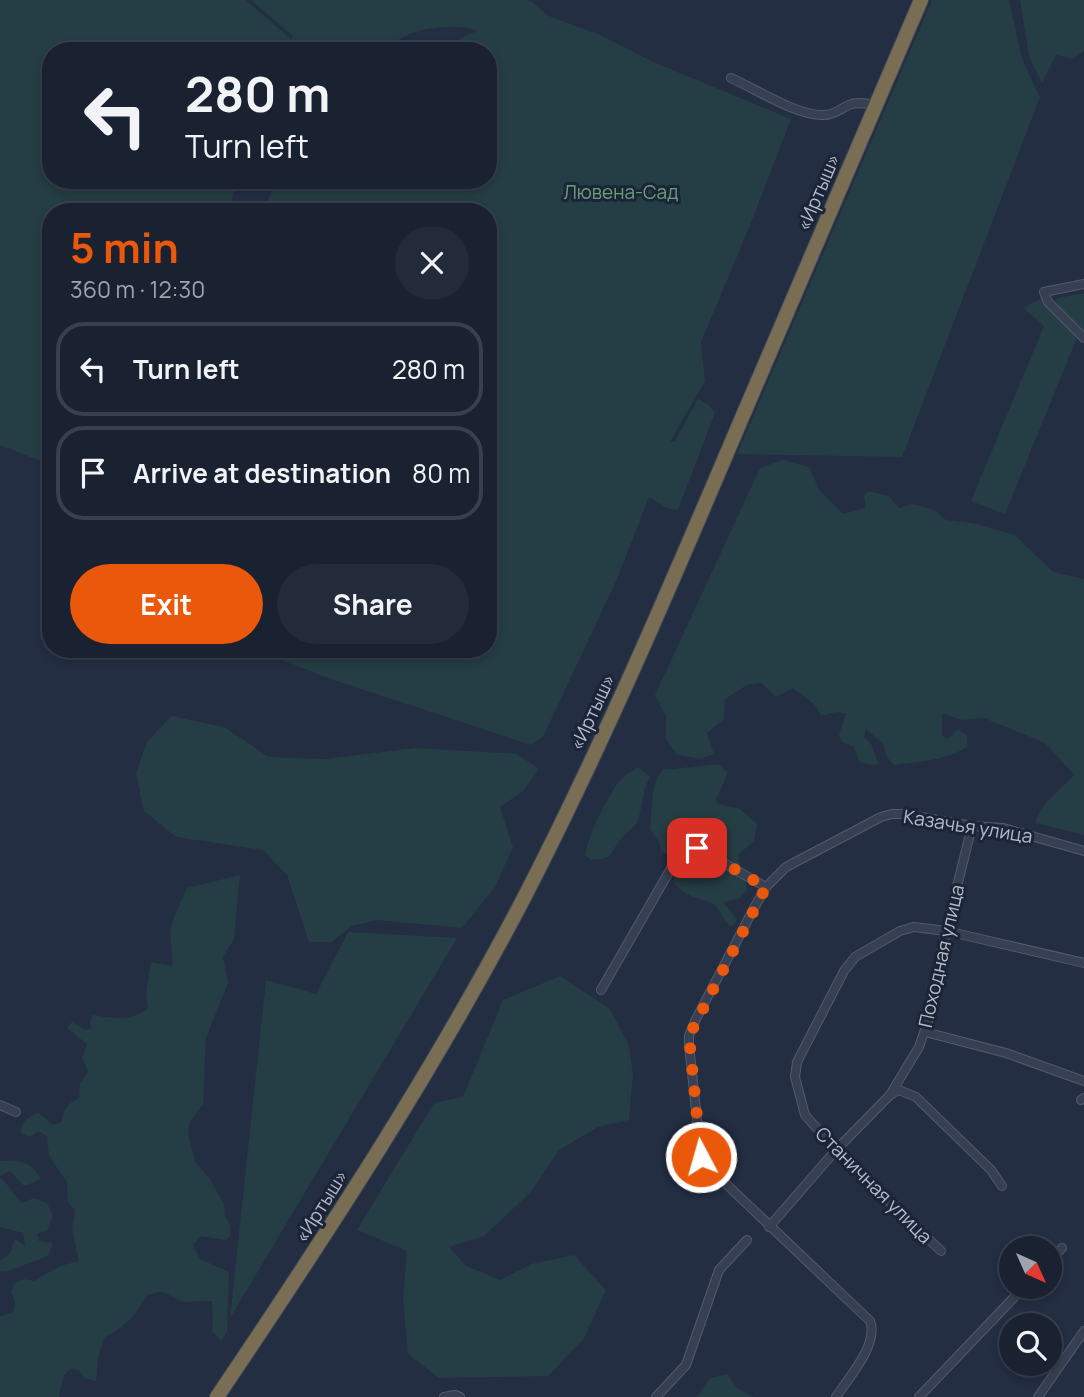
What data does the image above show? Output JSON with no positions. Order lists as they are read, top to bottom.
{
  "streets": {
    "highway": ["«Иртыш»"],
    "street": ["Казачья улица", "Походная улица", "Станичная улица"]
  },
  "crossings": [
    ["Казачья улица", "Походная улица"],
    ["Походная улица", "Станичная улица"]
  ],
  "parks": ["Лювена-Сад"],
  "north": "bottom right",
  "page": {
    "turn": ["280 m", "Turn left"],
    "heading": ["5 min", "360 m · 12:30"],
    "list": [
      {
        "name": "Turn left",
        "value": "280 m"
      },
      {
        "name": "Arrive at destination",
        "value": "80 m"
      }
    ],
    "buttons": ["Exit", "Share"]
  }
}
